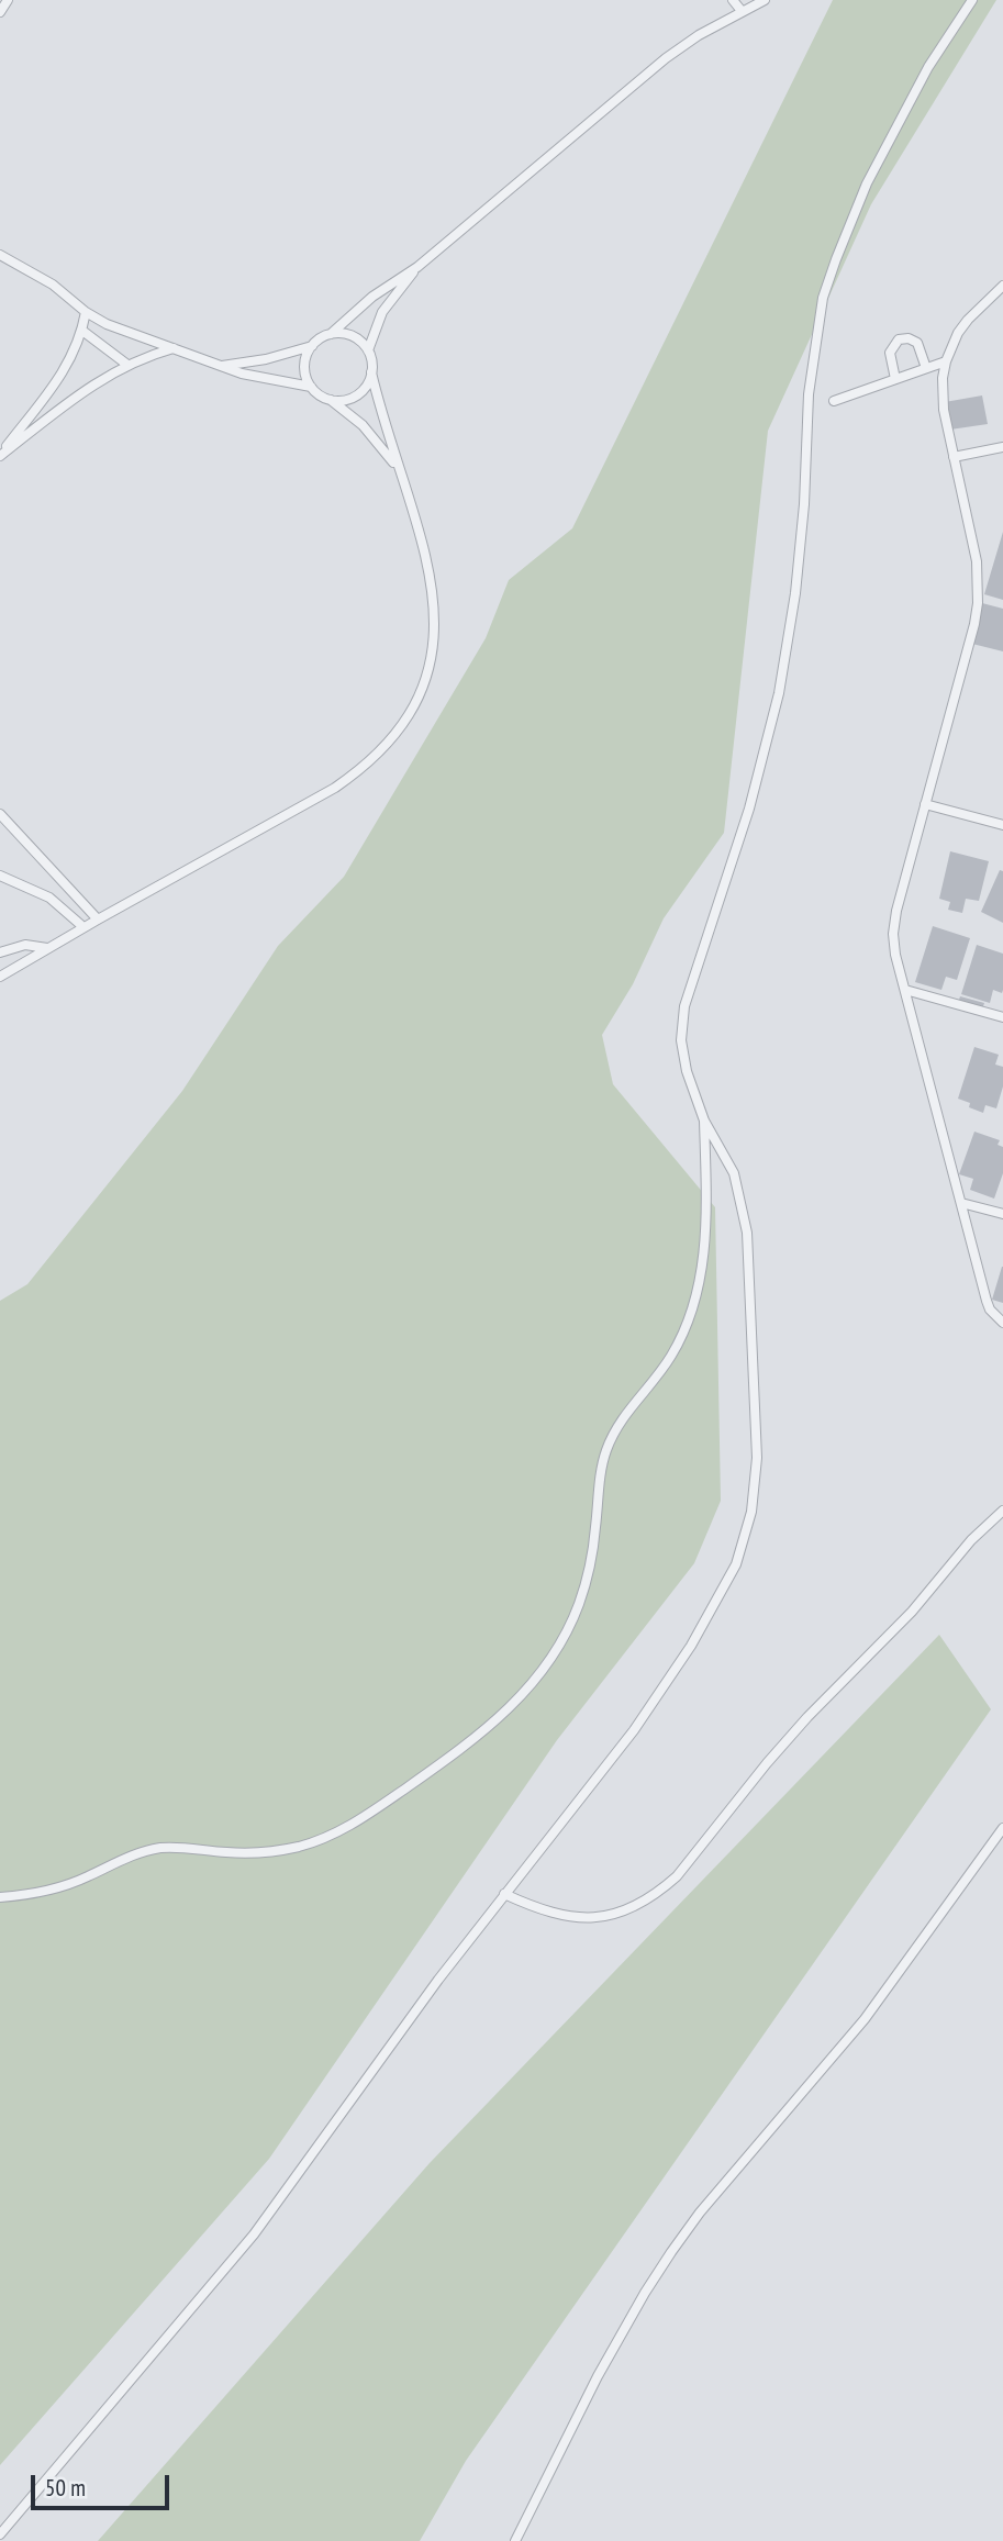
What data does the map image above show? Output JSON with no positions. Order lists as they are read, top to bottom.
{
  "scale_bar": "50 m"
}
